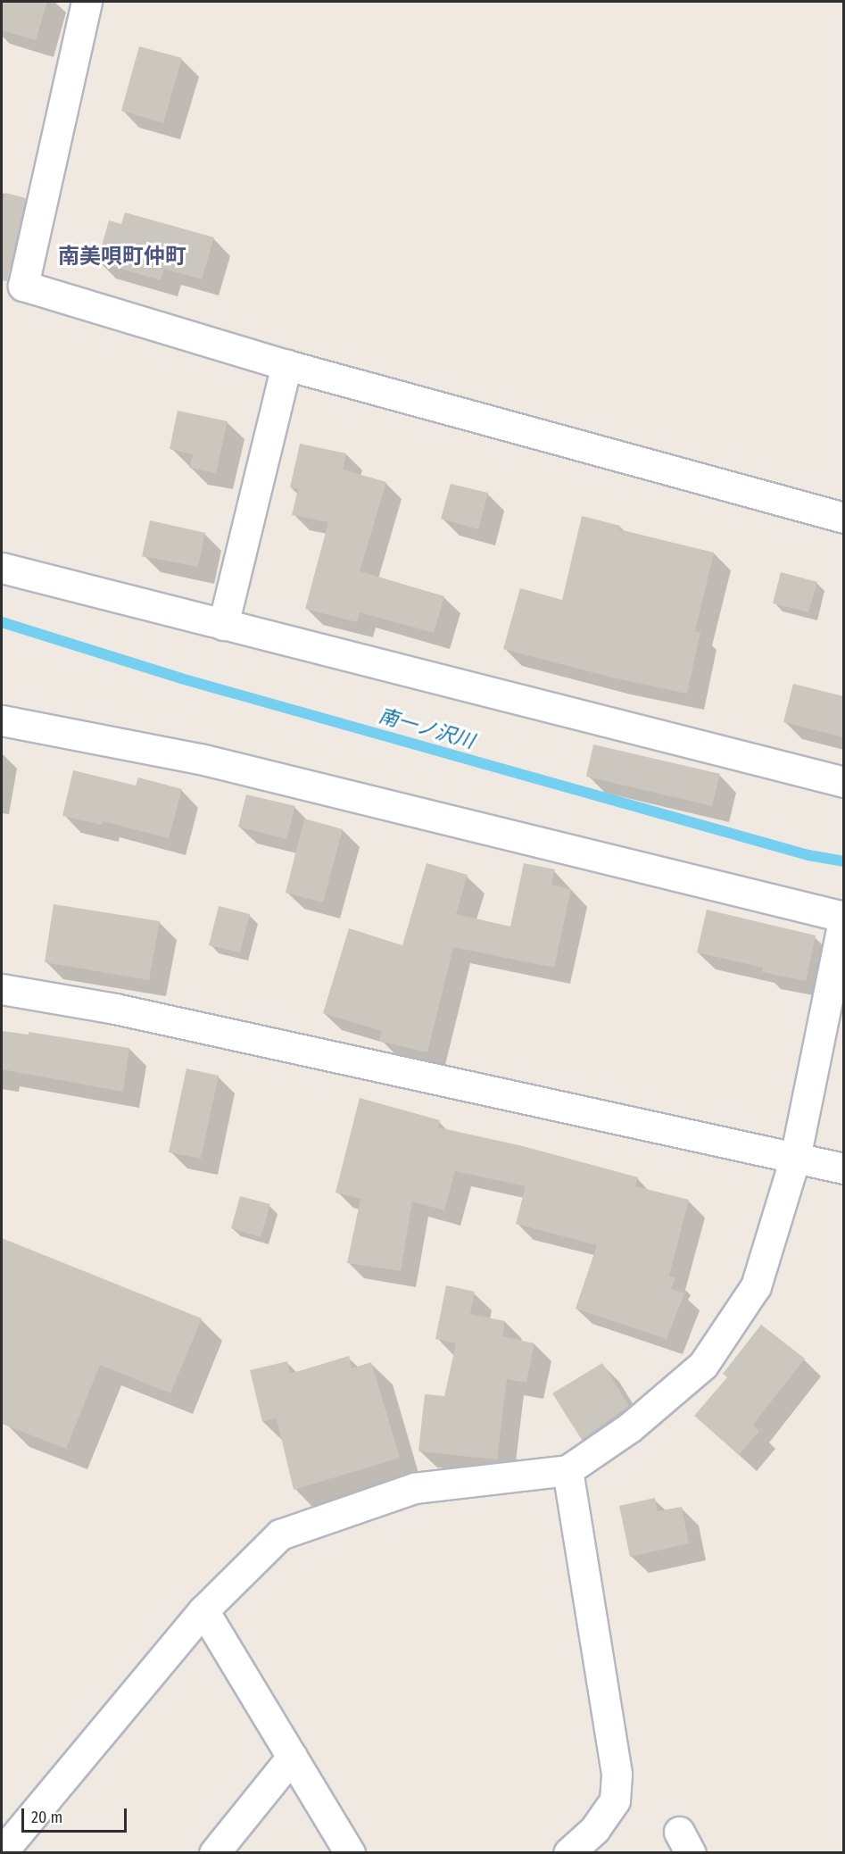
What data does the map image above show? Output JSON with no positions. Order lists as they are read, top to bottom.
{
  "districts": ["南美唄町仲町"],
  "water": ["南一ノ沢川"],
  "scale_bar": "20 m"
}
